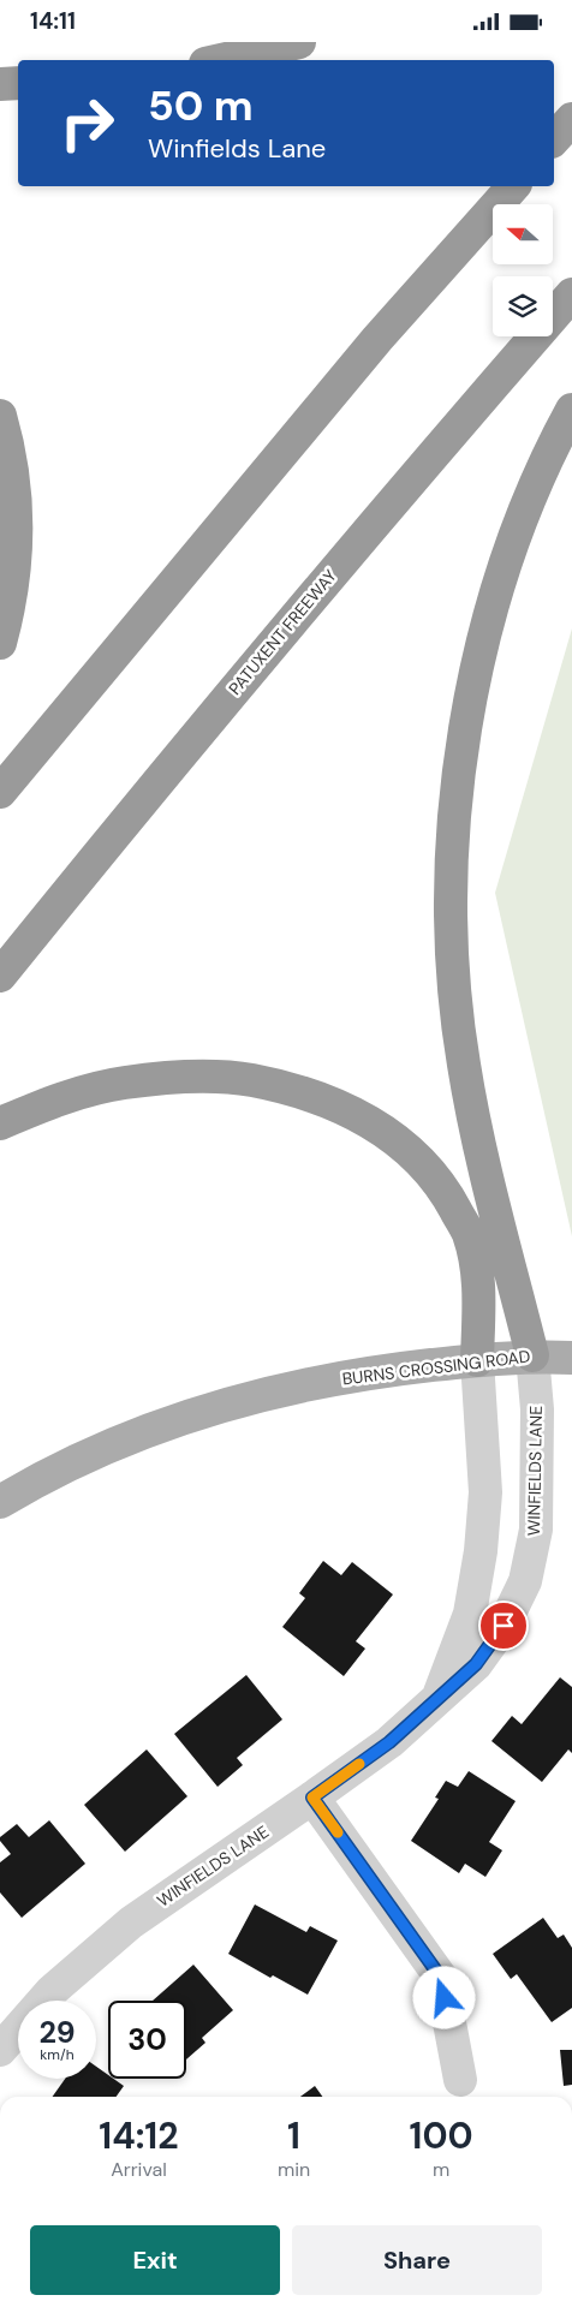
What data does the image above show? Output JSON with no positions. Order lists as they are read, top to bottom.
{
  "streets": {
    "highway": ["PATUXENT FREEWAY"],
    "main road": ["BURNS CROSSING ROAD"],
    "street": ["WINFIELDS LANE"]
  },
  "crossings": [
    ["BURNS CROSSING ROAD", "WINFIELDS LANE"]
  ],
  "north": "left",
  "page": {
    "status": "14:11",
    "turn": ["50 m", "Winfields Lane"],
    "speed": "29 km/h",
    "limit": "30",
    "eta": [
      "14:12",
      "Arrival",
      "1",
      "min",
      "100",
      "m"
    ],
    "buttons": ["Exit", "Share"]
  }
}
